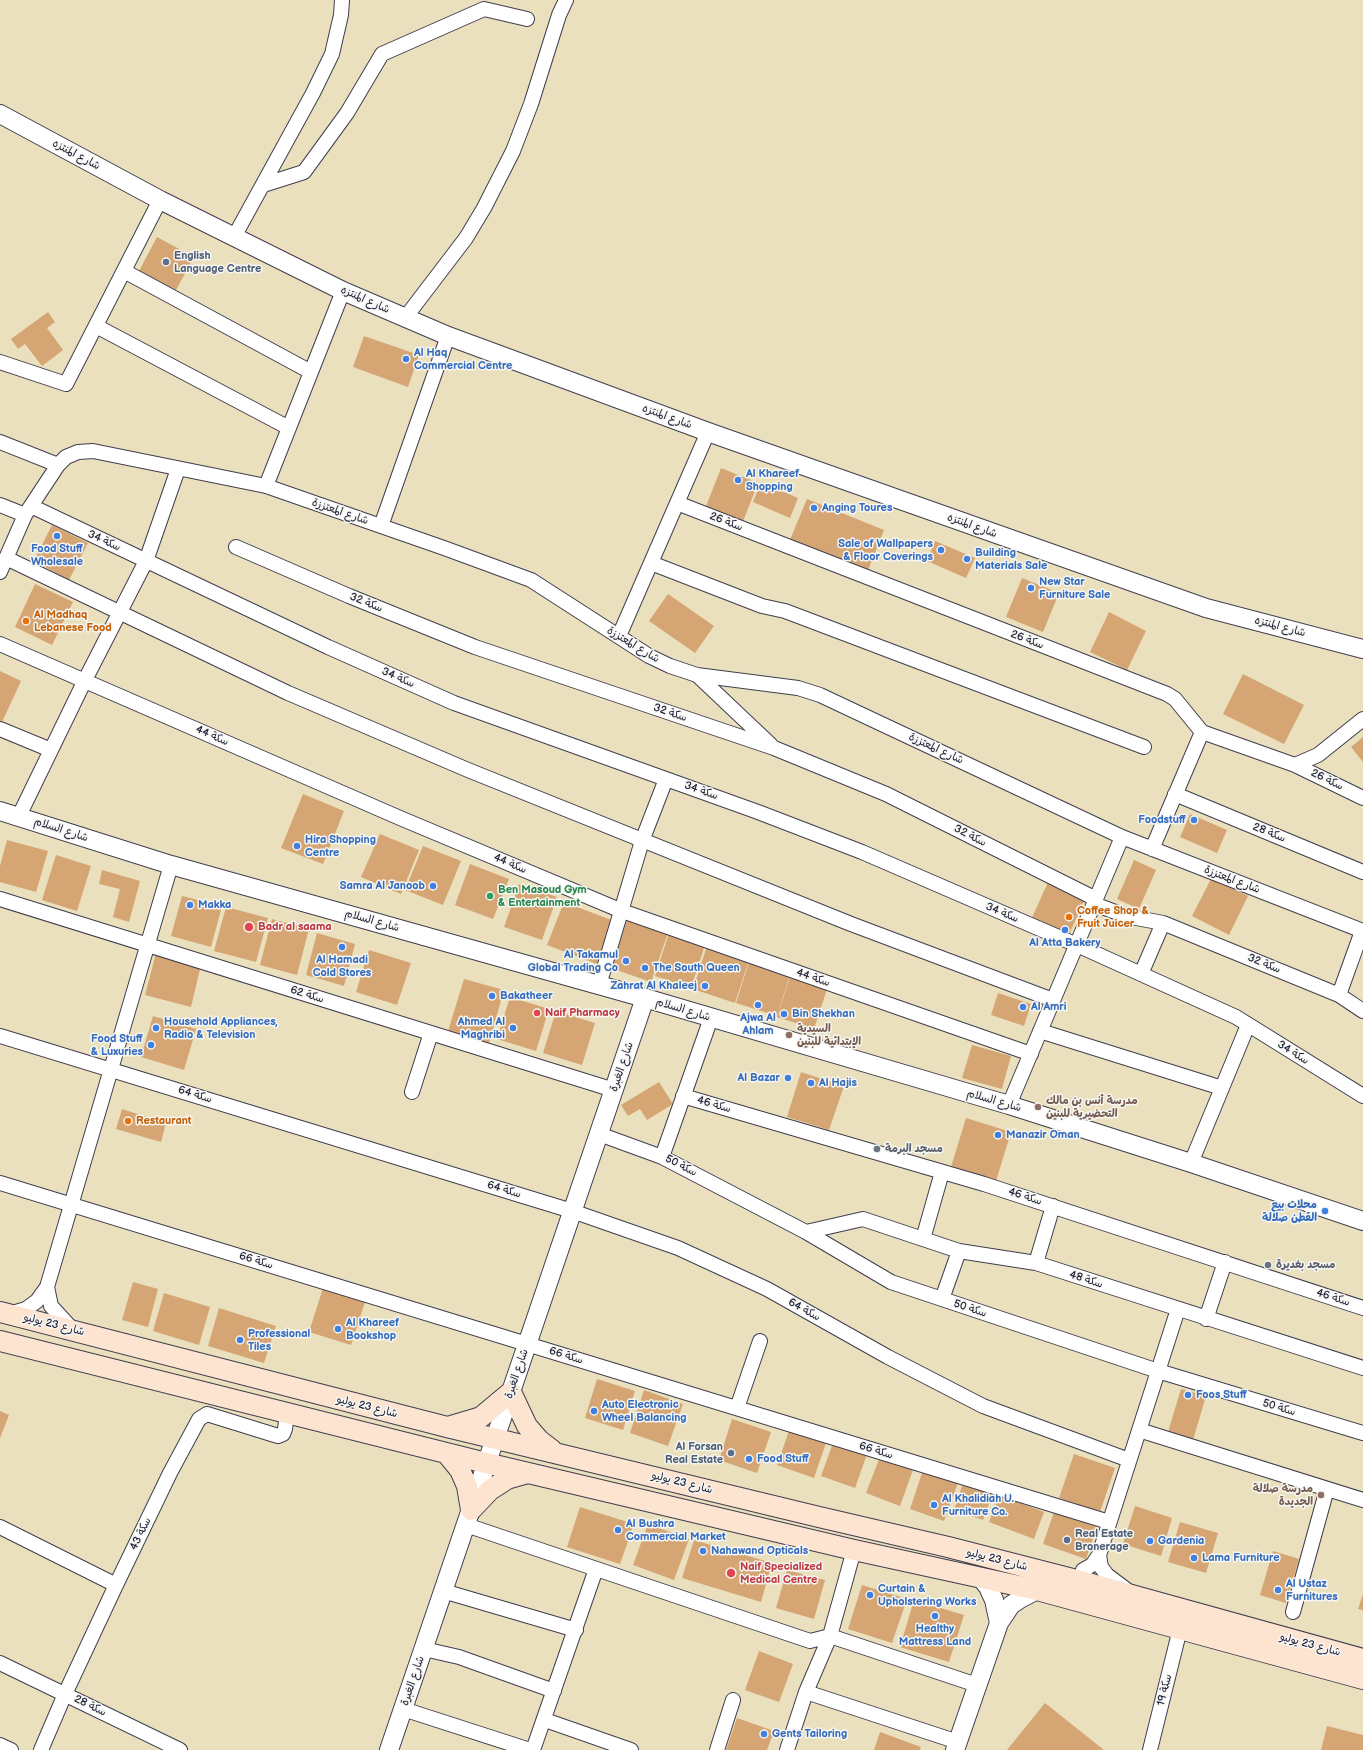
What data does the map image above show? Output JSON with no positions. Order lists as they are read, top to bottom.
{
  "streets": {
    "main road": ["شارع 23 يوليو"],
    "street": [
      "شارع المنتزه",
      "شارع المعتززة",
      "سكة 26",
      "سكة 34",
      "سكة 32",
      "سكة 44",
      "شارع السلام",
      "سكة 28",
      "سكة 62",
      "شارع الغبرة",
      "سكة 64",
      "سكة 46",
      "سكة 50",
      "سكة 66",
      "سكة 48",
      "سكة 43",
      "سكة 19"
    ]
  },
  "crossings": [
    ["شارع المعتززة", "سكة 34"],
    ["شارع السلام", "شارع الغبرة"],
    ["سكة 28", "سكة 43"],
    ["سكة 62", "شارع الغبرة"],
    ["شارع الغبرة", "سكة 64"],
    ["شارع الغبرة", "سكة 50"],
    ["شارع الغبرة", "سكة 66"],
    ["شارع الغبرة", "شارع 23 يوليو"],
    ["سكة 50", "سكة 48"],
    ["شارع 23 يوليو", "سكة 43"],
    ["شارع 23 يوليو", "سكة 19"]
  ],
  "places": [
    "English Language Centre",
    "Al Haq Commercial Centre",
    "Al Khareef Shopping",
    "Anging Toures",
    "Food Stuff Wholesale",
    "Sale of Wallpapers & Floor Coverings",
    "Building Materials Sale",
    "New Star Furniture Sale",
    "Al Madhaq Lebanese Food",
    "Foodstuff",
    "Hira Shopping Centre",
    "Samra Al Janoob",
    "Ben Masoud Gym & Entertainment",
    "Makka",
    "Coffee Shop & Fruit Juicer",
    "Badr al saama",
    "Al Atta Bakery",
    "Al Hamadi Cold Stores",
    "Al Takamul Global Trading Co",
    "The South Queen",
    "Zahrat Al Khaleej",
    "Bakatheer",
    "Ajwa Al Ahlam",
    "Al Amri",
    "Naif Pharmacy",
    "Bin Shekhan",
    "Household Appliances, Radio & Television",
    "Ahmed Al Maghribi",
    "السيدية الإبتدائية للبنين",
    "Food Stuff & Luxuries",
    "Al Bazar",
    "Al Hajis",
    "مدرسة أنس بن مالك التحضيرية للبنين",
    "Restaurant",
    "Manazir Oman",
    "مسجد البرمة",
    "محلات بيع القطن صلالة",
    "مسجد بغديرة",
    "Al Khareef Bookshop",
    "Professional Tiles",
    "Foos Stuff",
    "Auto Electronic Wheel Balancing",
    "Al Forsan Real Estate",
    "Food Stuff",
    "مدرسة صلالة الجديدة",
    "Al Khalidiah U. Furniture Co.",
    "Al Bushra Commercial Market",
    "Real Estate Bronerage",
    "Gardenia",
    "Nahawand Opticals",
    "Lama Furniture",
    "Naif Specialized Medical Centre",
    "Al Ustaz Furnitures",
    "Curtain & Upholstering Works",
    "Healthy Mattress Land",
    "Gents Tailoring"
  ]
}
